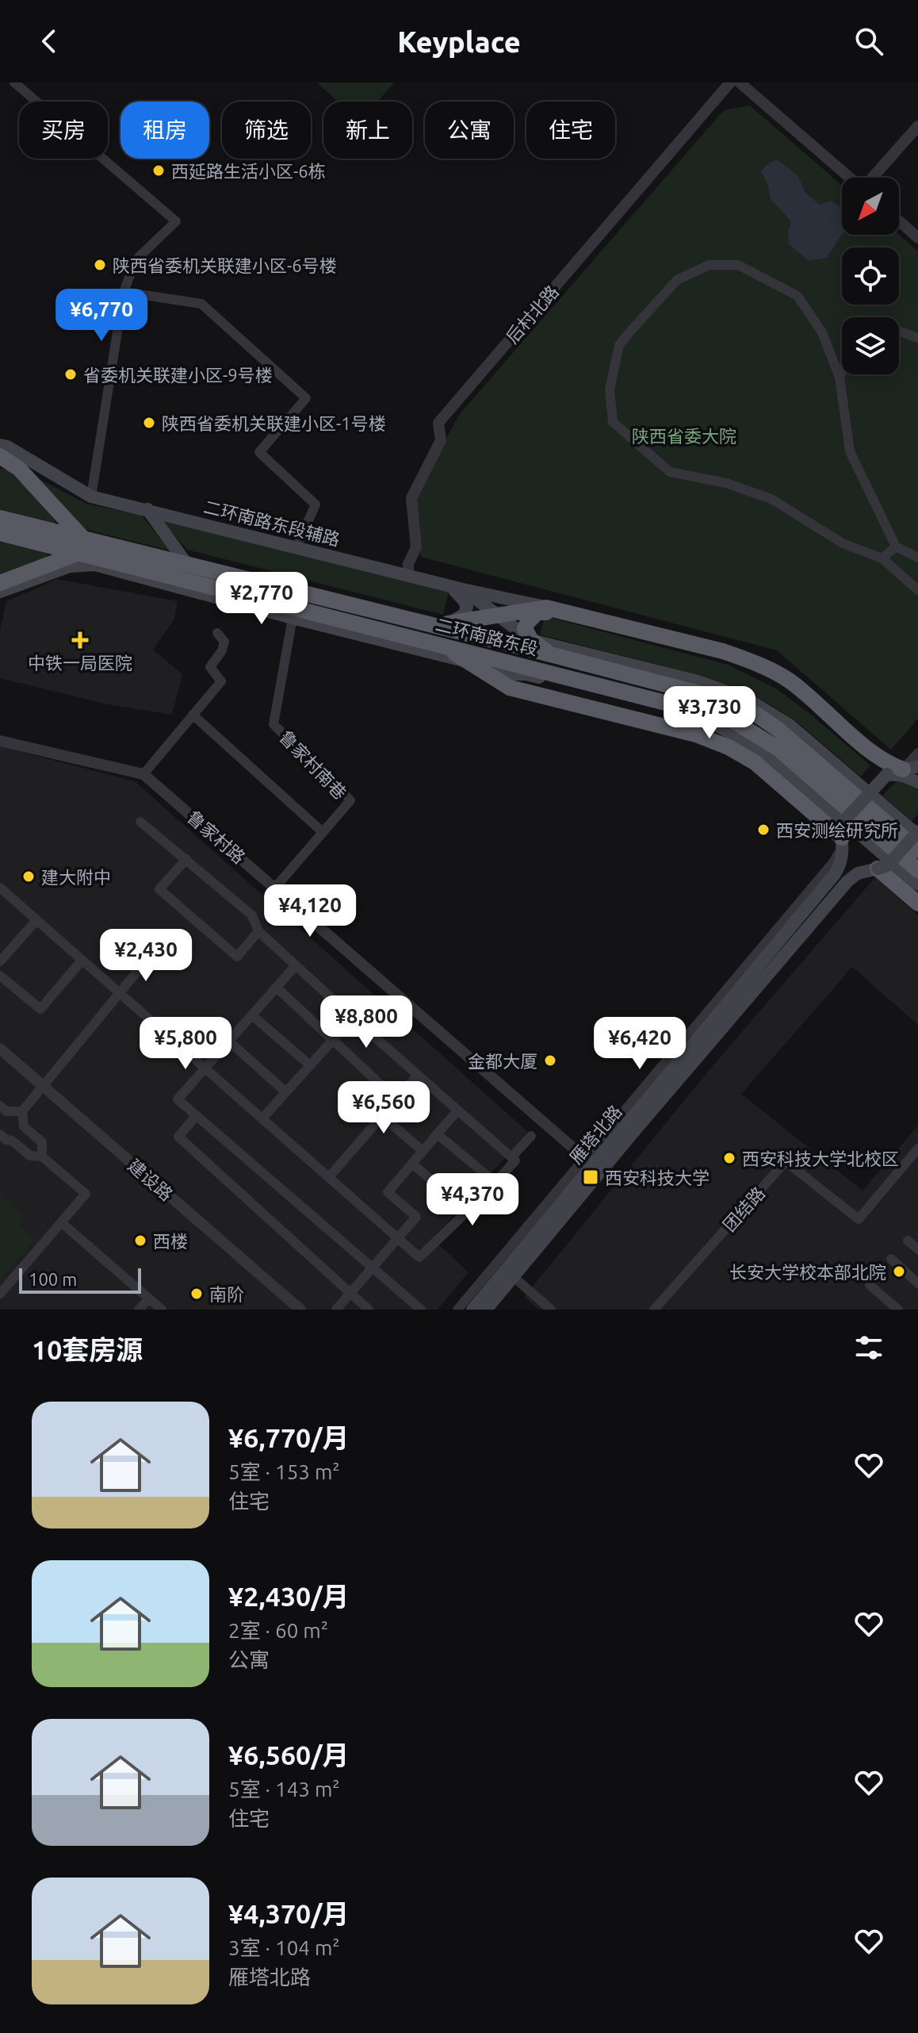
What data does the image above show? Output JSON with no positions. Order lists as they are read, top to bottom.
{
  "streets": {
    "highway": ["二环南路东段"],
    "main road": ["二环南路东段辅路", "雁塔北路"],
    "street": [
      "后村北路",
      "鲁家村南巷",
      "鲁家村路",
      "建设路",
      "团结路"
    ]
  },
  "crossings": [
    ["后村北路", "二环南路东段辅路"],
    ["鲁家村南巷", "鲁家村路"],
    ["鲁家村路", "雁塔北路"]
  ],
  "parks": ["陕西省委大院"],
  "places": {
    "other": [
      "西延路生活小区-6栋",
      "陕西省委机关联建小区-6号楼",
      "省委机关联建小区-9号楼",
      "陕西省委机关联建小区-1号楼",
      "西安测绘研究所",
      "建大附中",
      "金都大厦",
      "西安科技大学北校区",
      "西楼",
      "长安大学校本部北院",
      "南阶"
    ],
    "health": ["中铁一局医院"],
    "transit": ["西安科技大学"]
  },
  "scale_bar": "100 m",
  "north": "bottom left",
  "page": {
    "header": "Keyplace",
    "chip": [
      "买房",
      "租房",
      "筛选",
      "新上",
      "公寓",
      "住宅"
    ],
    "price": [
      "¥6,770",
      "¥2,770",
      "¥3,730",
      "¥4,120",
      "¥2,430",
      "¥8,800",
      "¥5,800",
      "¥6,420",
      "¥6,560",
      "¥4,370"
    ],
    "scale": "100 m",
    "heading": "10套房源",
    "list": [
      {
        "name": "¥6,770/月",
        "note": "5室 · 153 m² · 住宅"
      },
      {
        "name": "¥2,430/月",
        "note": "2室 · 60 m² · 公寓"
      },
      {
        "name": "¥6,560/月",
        "note": "5室 · 143 m² · 住宅"
      },
      {
        "name": "¥4,370/月",
        "note": "3室 · 104 m² · 雁塔北路"
      }
    ]
  }
}
